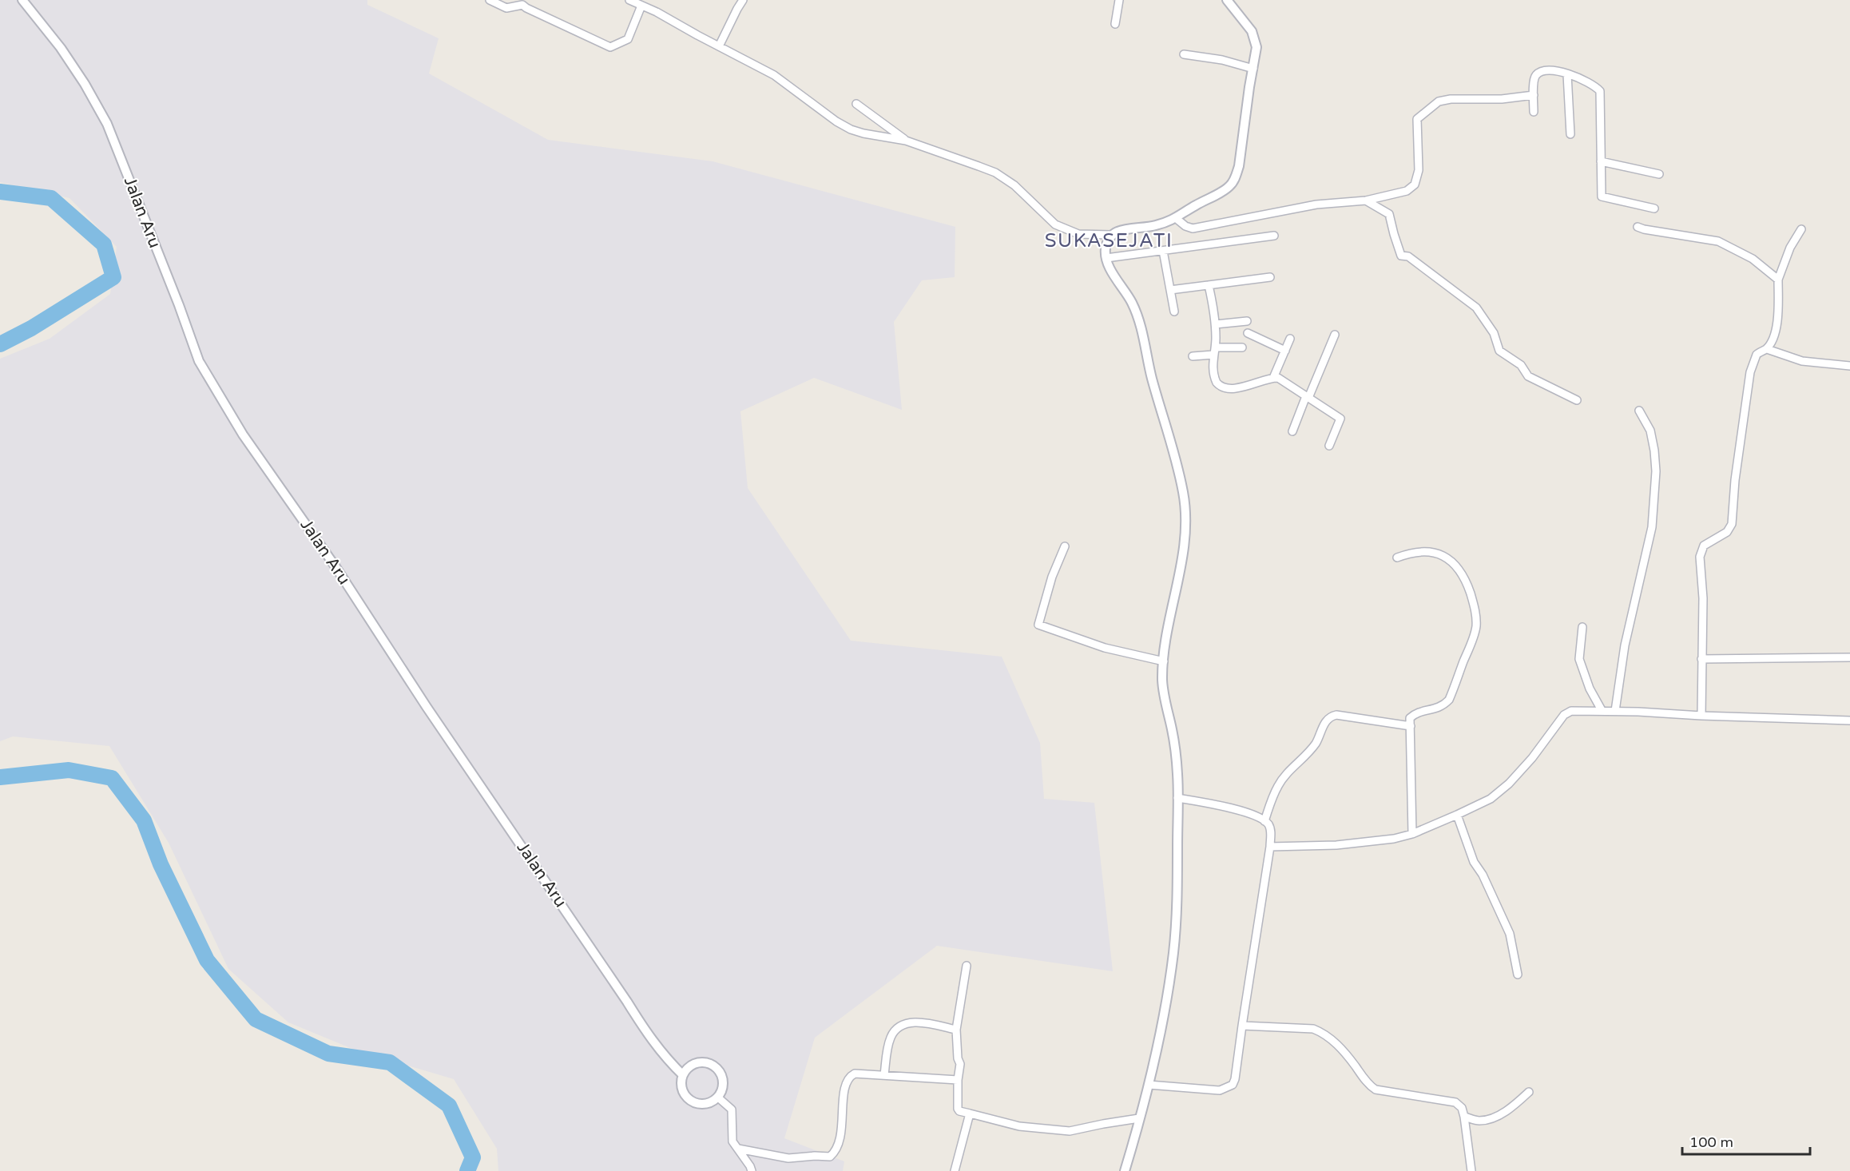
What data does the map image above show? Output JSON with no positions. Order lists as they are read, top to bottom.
{
  "streets": {
    "street": ["Jalan Aru"]
  },
  "districts": ["SUKASEJATI"],
  "scale_bar": "100 m"
}
